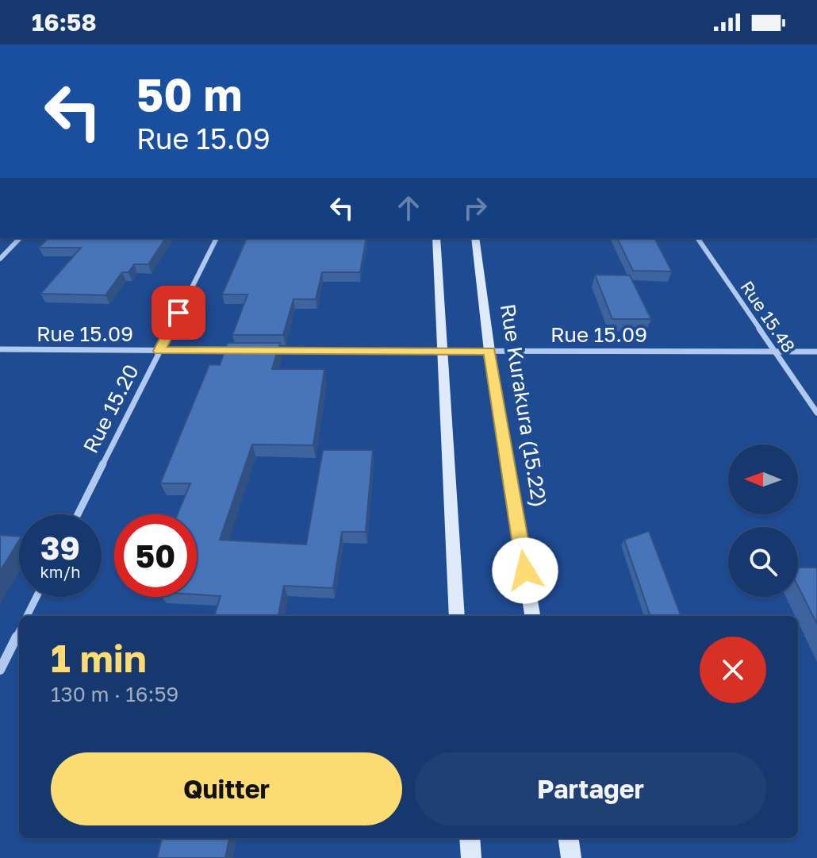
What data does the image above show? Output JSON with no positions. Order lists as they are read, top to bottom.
{
  "streets": {
    "main road": ["Rue Kurakura (15.22)"],
    "street": ["Rue 15.48", "Rue 15.09", "Rue 15.20"]
  },
  "crossings": [
    ["Rue 15.48", "Rue 15.09"],
    ["Rue 15.09", "Rue Kurakura (15.22)"],
    ["Rue 15.09", "Rue 15.20"]
  ],
  "north": "left",
  "page": {
    "status": "16:58",
    "turn": ["50 m", "Rue 15.09"],
    "speed": "39 km/h",
    "limit": "50",
    "heading": ["1 min", "130 m · 16:59"],
    "buttons": ["Quitter", "Partager"]
  }
}
